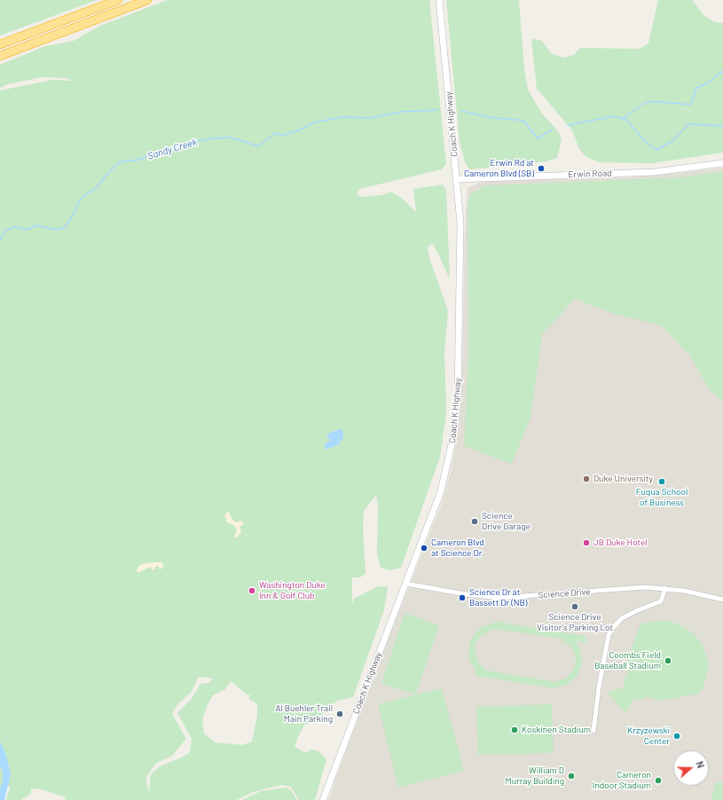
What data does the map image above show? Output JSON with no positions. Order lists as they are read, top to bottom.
{
  "streets": {
    "main road": ["Coach K Highway", "Erwin Road"],
    "street": ["Science Drive"]
  },
  "crossings": [
    ["Coach K Highway", "Erwin Road"],
    ["Coach K Highway", "Science Drive"]
  ],
  "water": ["Sandy Creek"],
  "places": [
    "Erwin Rd at Cameron Blvd (SB)",
    "Duke University",
    "Fuqua School of Business",
    "Science Drive Garage",
    "JB Duke Hotel",
    "Cameron Blvd at Science Dr",
    "Washington Duke Inn & Golf Club",
    "Science Dr at Bassett Dr (NB)",
    "Science Drive Visitor's Parking Lot",
    "Coombs Field Baseball Stadium",
    "Al Buehler Trail Main Parking",
    "Koskinen Stadium",
    "Krzyzewski Center",
    "William D Murray Building",
    "Cameron Indoor Stadium"
  ],
  "north": "right"
}
